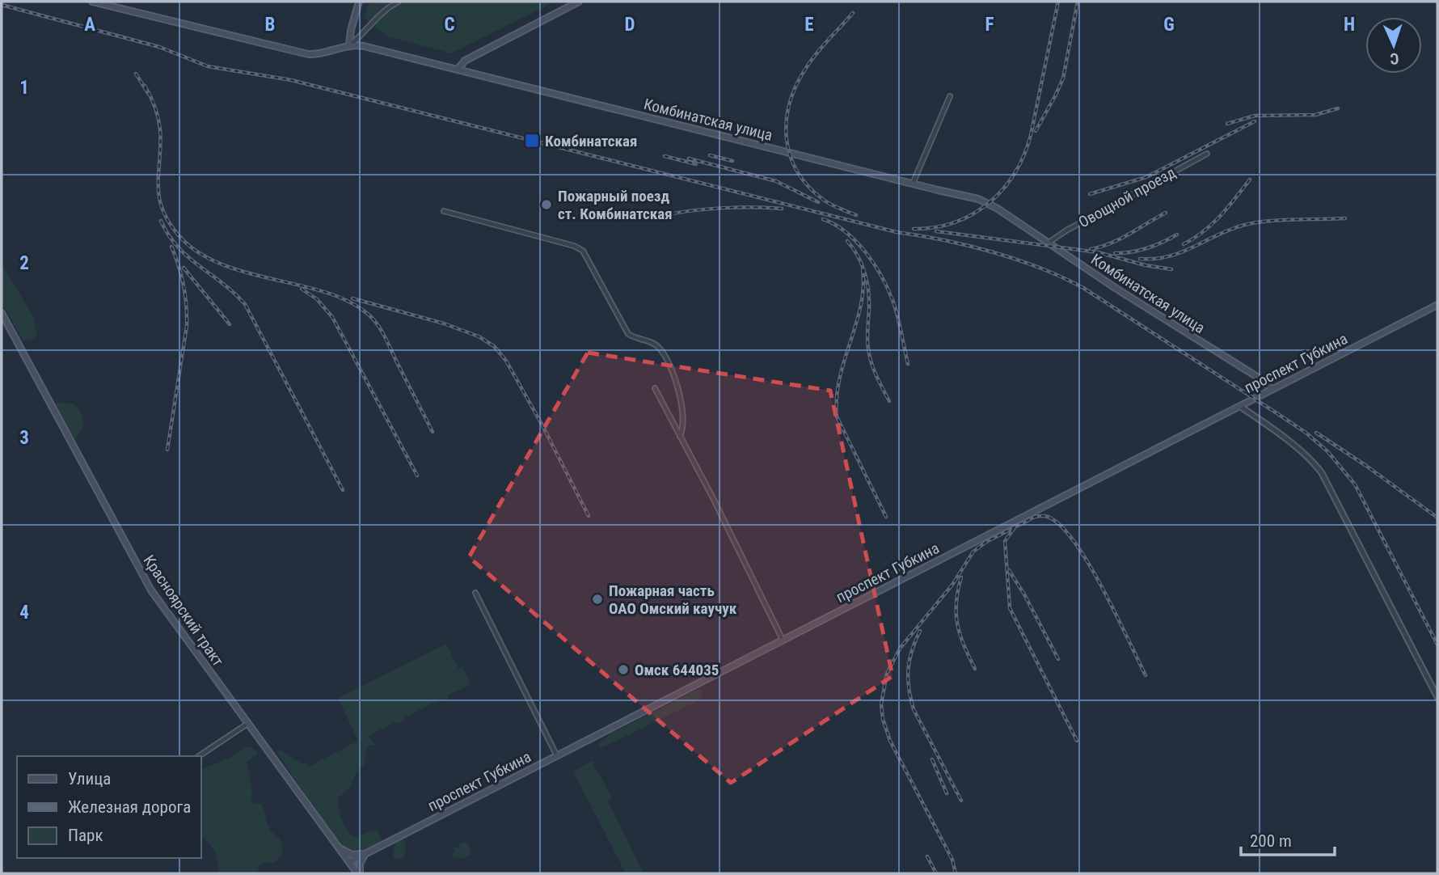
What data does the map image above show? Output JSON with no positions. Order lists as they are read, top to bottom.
{
  "streets": {
    "main road": ["Комбинатская улица", "проспект Губкина", "Красноярский тракт"],
    "street": ["Овощной проезд"]
  },
  "crossings": [
    ["Комбинатская улица", "Овощной проезд"],
    ["Комбинатская улица", "проспект Губкина"],
    ["проспект Губкина", "Красноярский тракт"]
  ],
  "places": {
    "transit": ["Комбинатская"],
    "other": ["Пожарный поезд ст. Комбинатская", "Пожарная часть ОАО Омский каучук", "Омск 644035"]
  },
  "legend": ["Улица", "Железная дорога", "Парк"],
  "scale_bar": "200 m",
  "north": "bottom",
  "grid": {
    "columns": [
      "A",
      "B",
      "C",
      "D",
      "E",
      "F",
      "G",
      "H"
    ],
    "rows": [
      "1",
      "2",
      "3",
      "4"
    ]
  }
}
